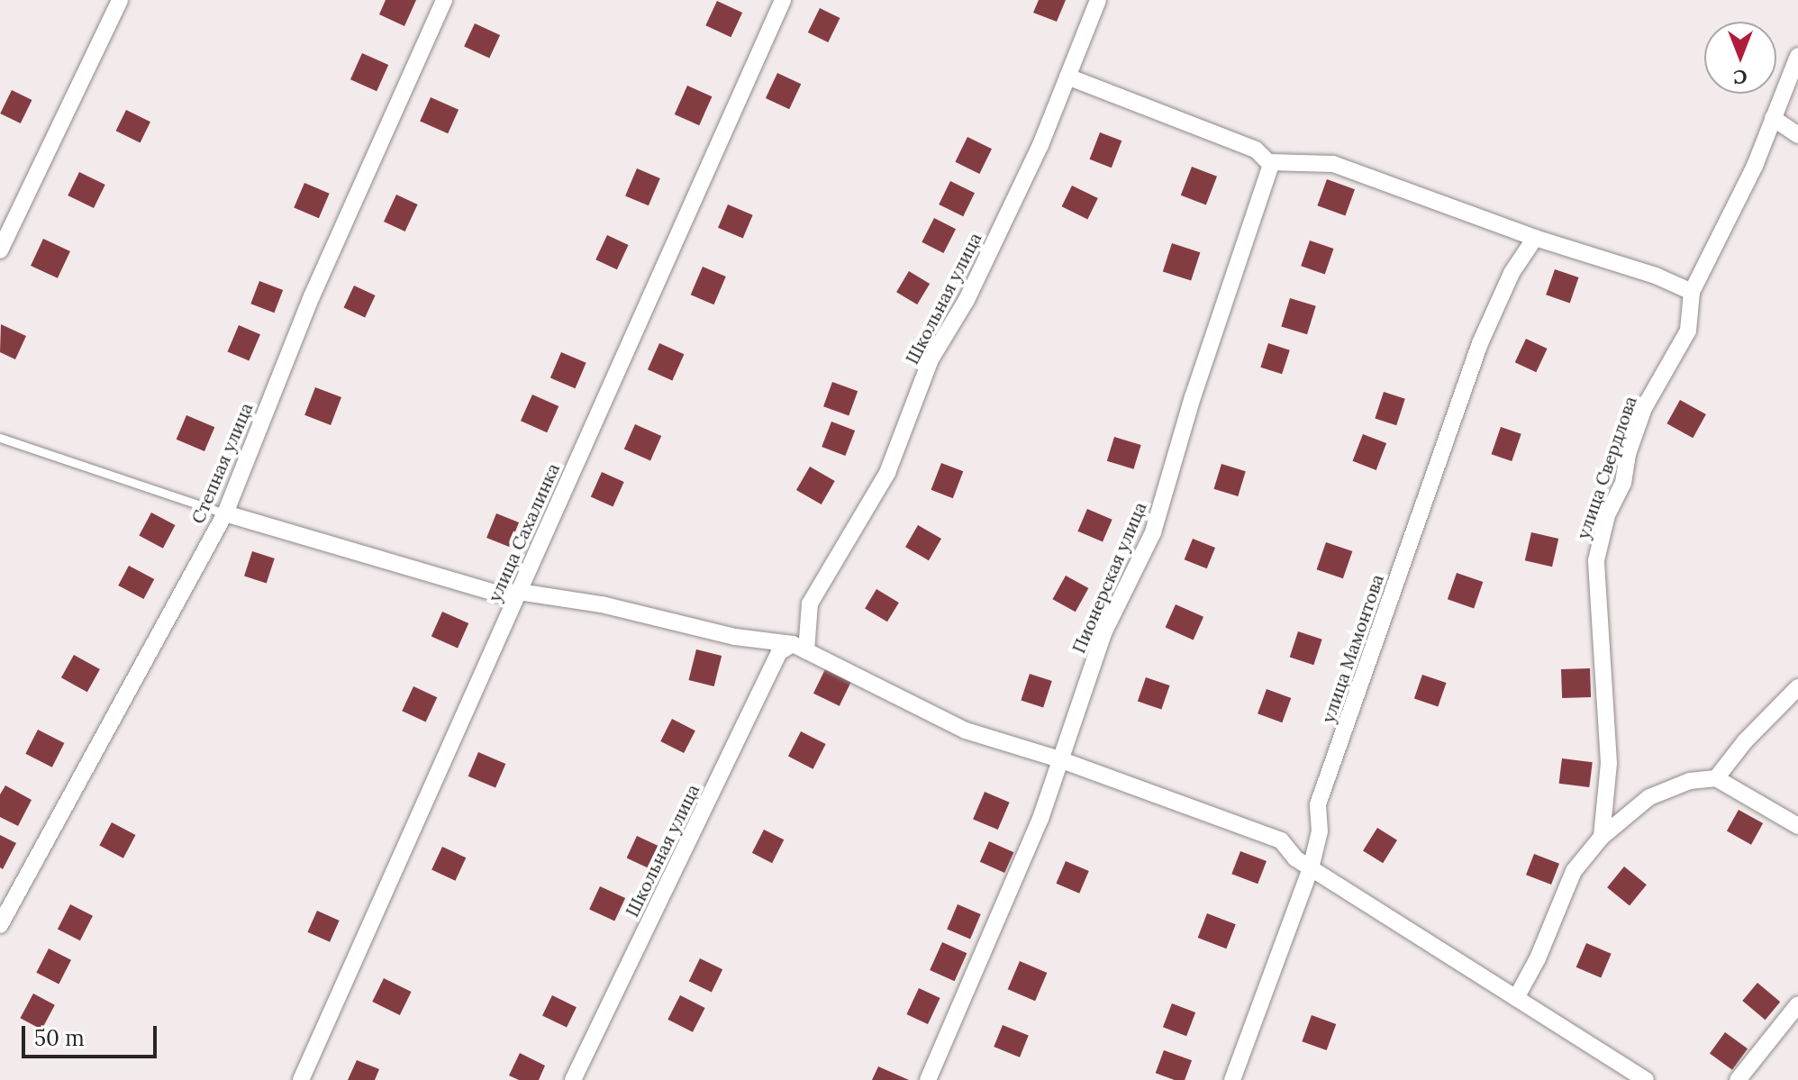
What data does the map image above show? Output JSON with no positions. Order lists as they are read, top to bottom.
{
  "streets": {
    "street": [
      "Школьная улица",
      "Степная улица",
      "улица Свердлова",
      "улица Сахалинка",
      "Пионерская улица",
      "улица Мамонтова"
    ]
  },
  "scale_bar": "50 m",
  "north": "bottom"
}
